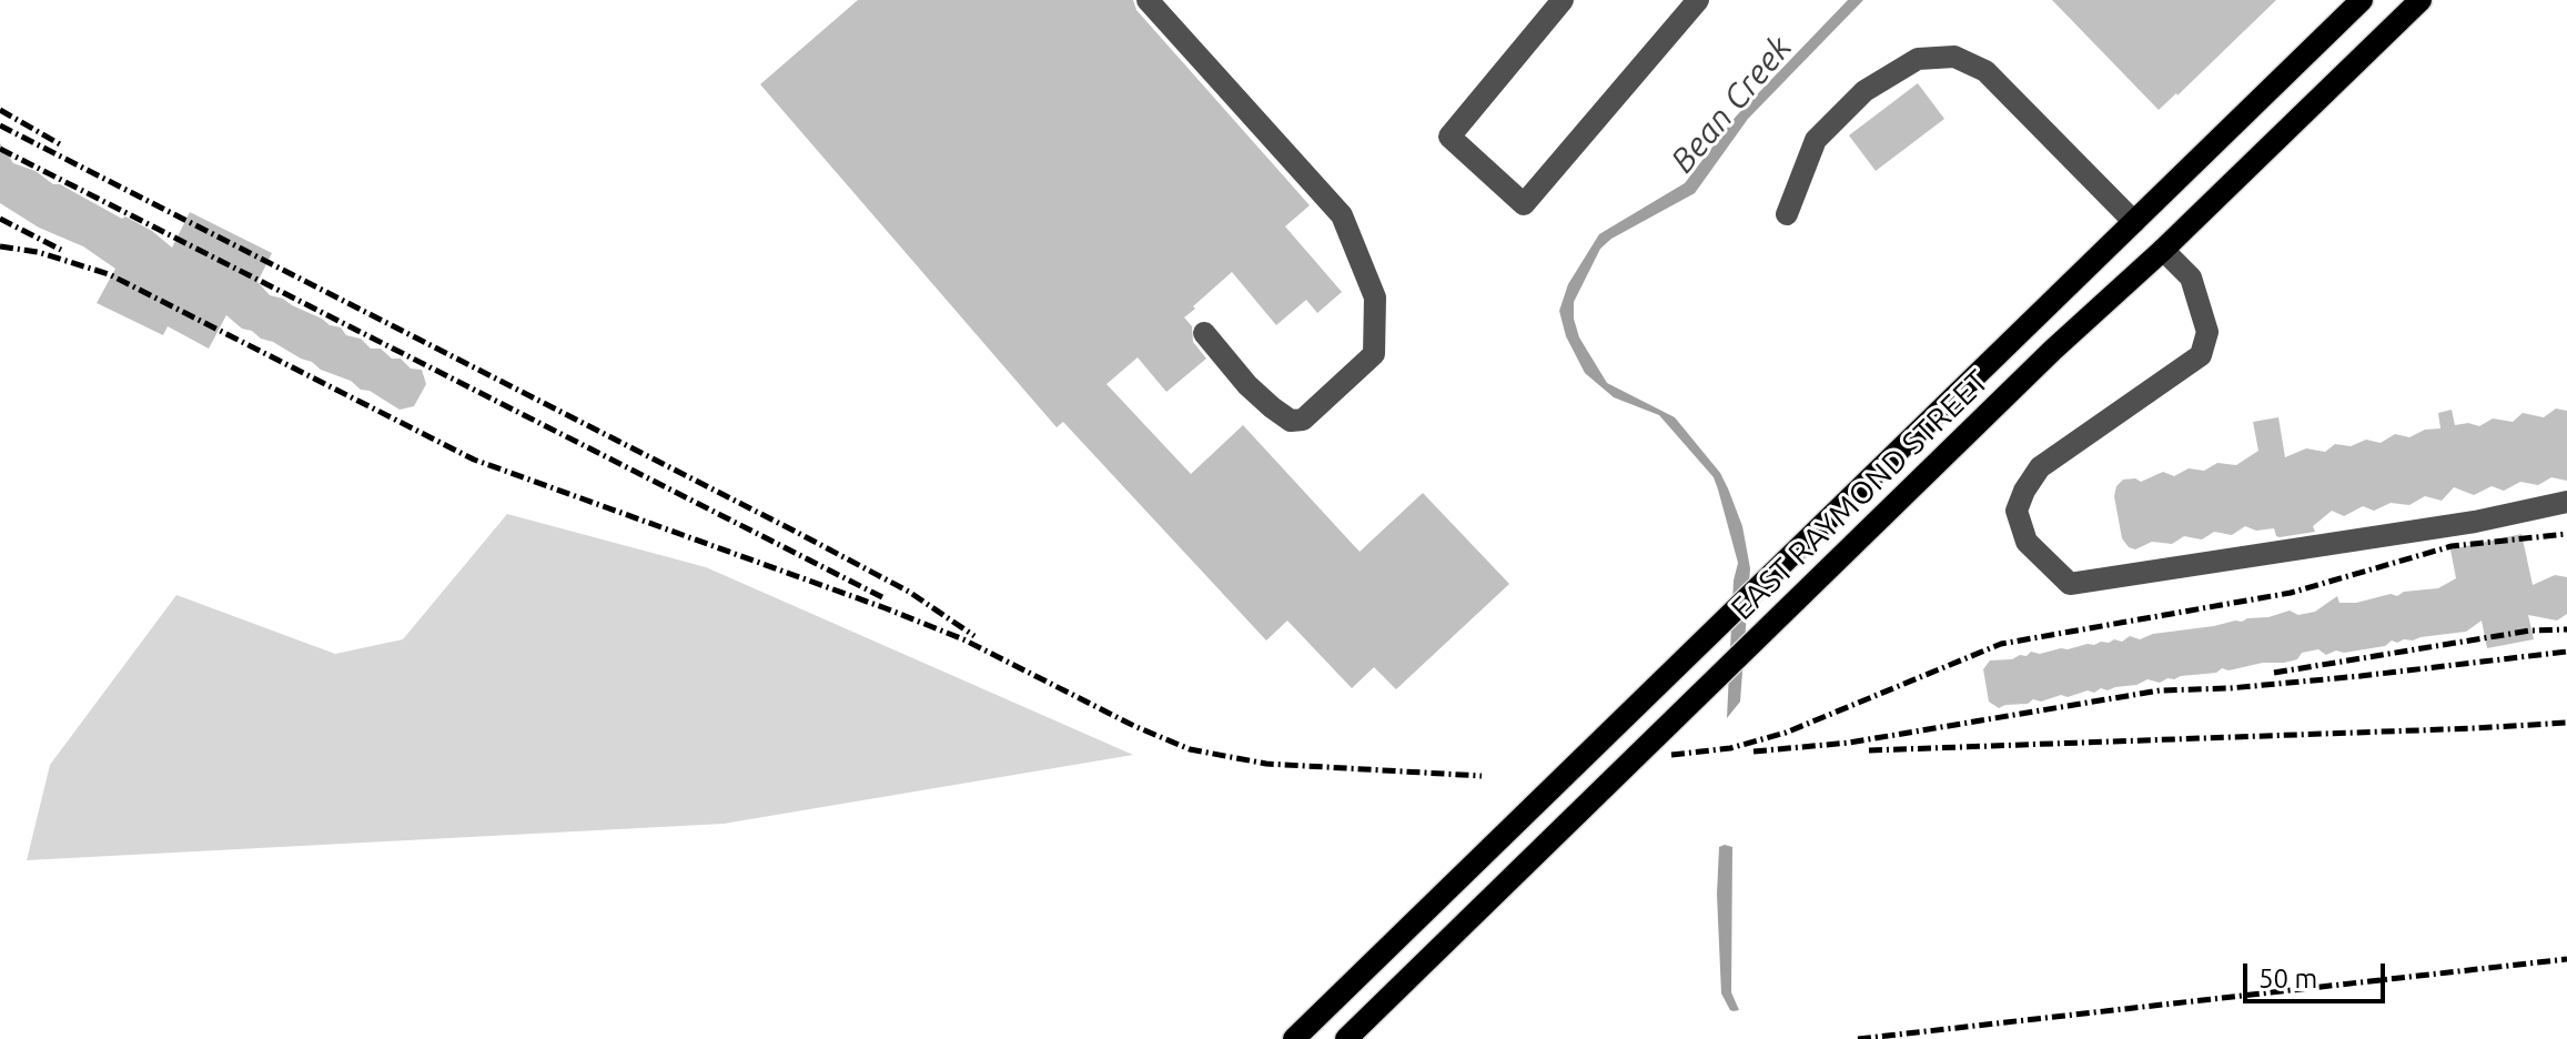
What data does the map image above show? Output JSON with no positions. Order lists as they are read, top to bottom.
{
  "streets": {
    "main road": ["EAST RAYMOND STREET"]
  },
  "water": ["Bean Creek"],
  "scale_bar": "50 m"
}
